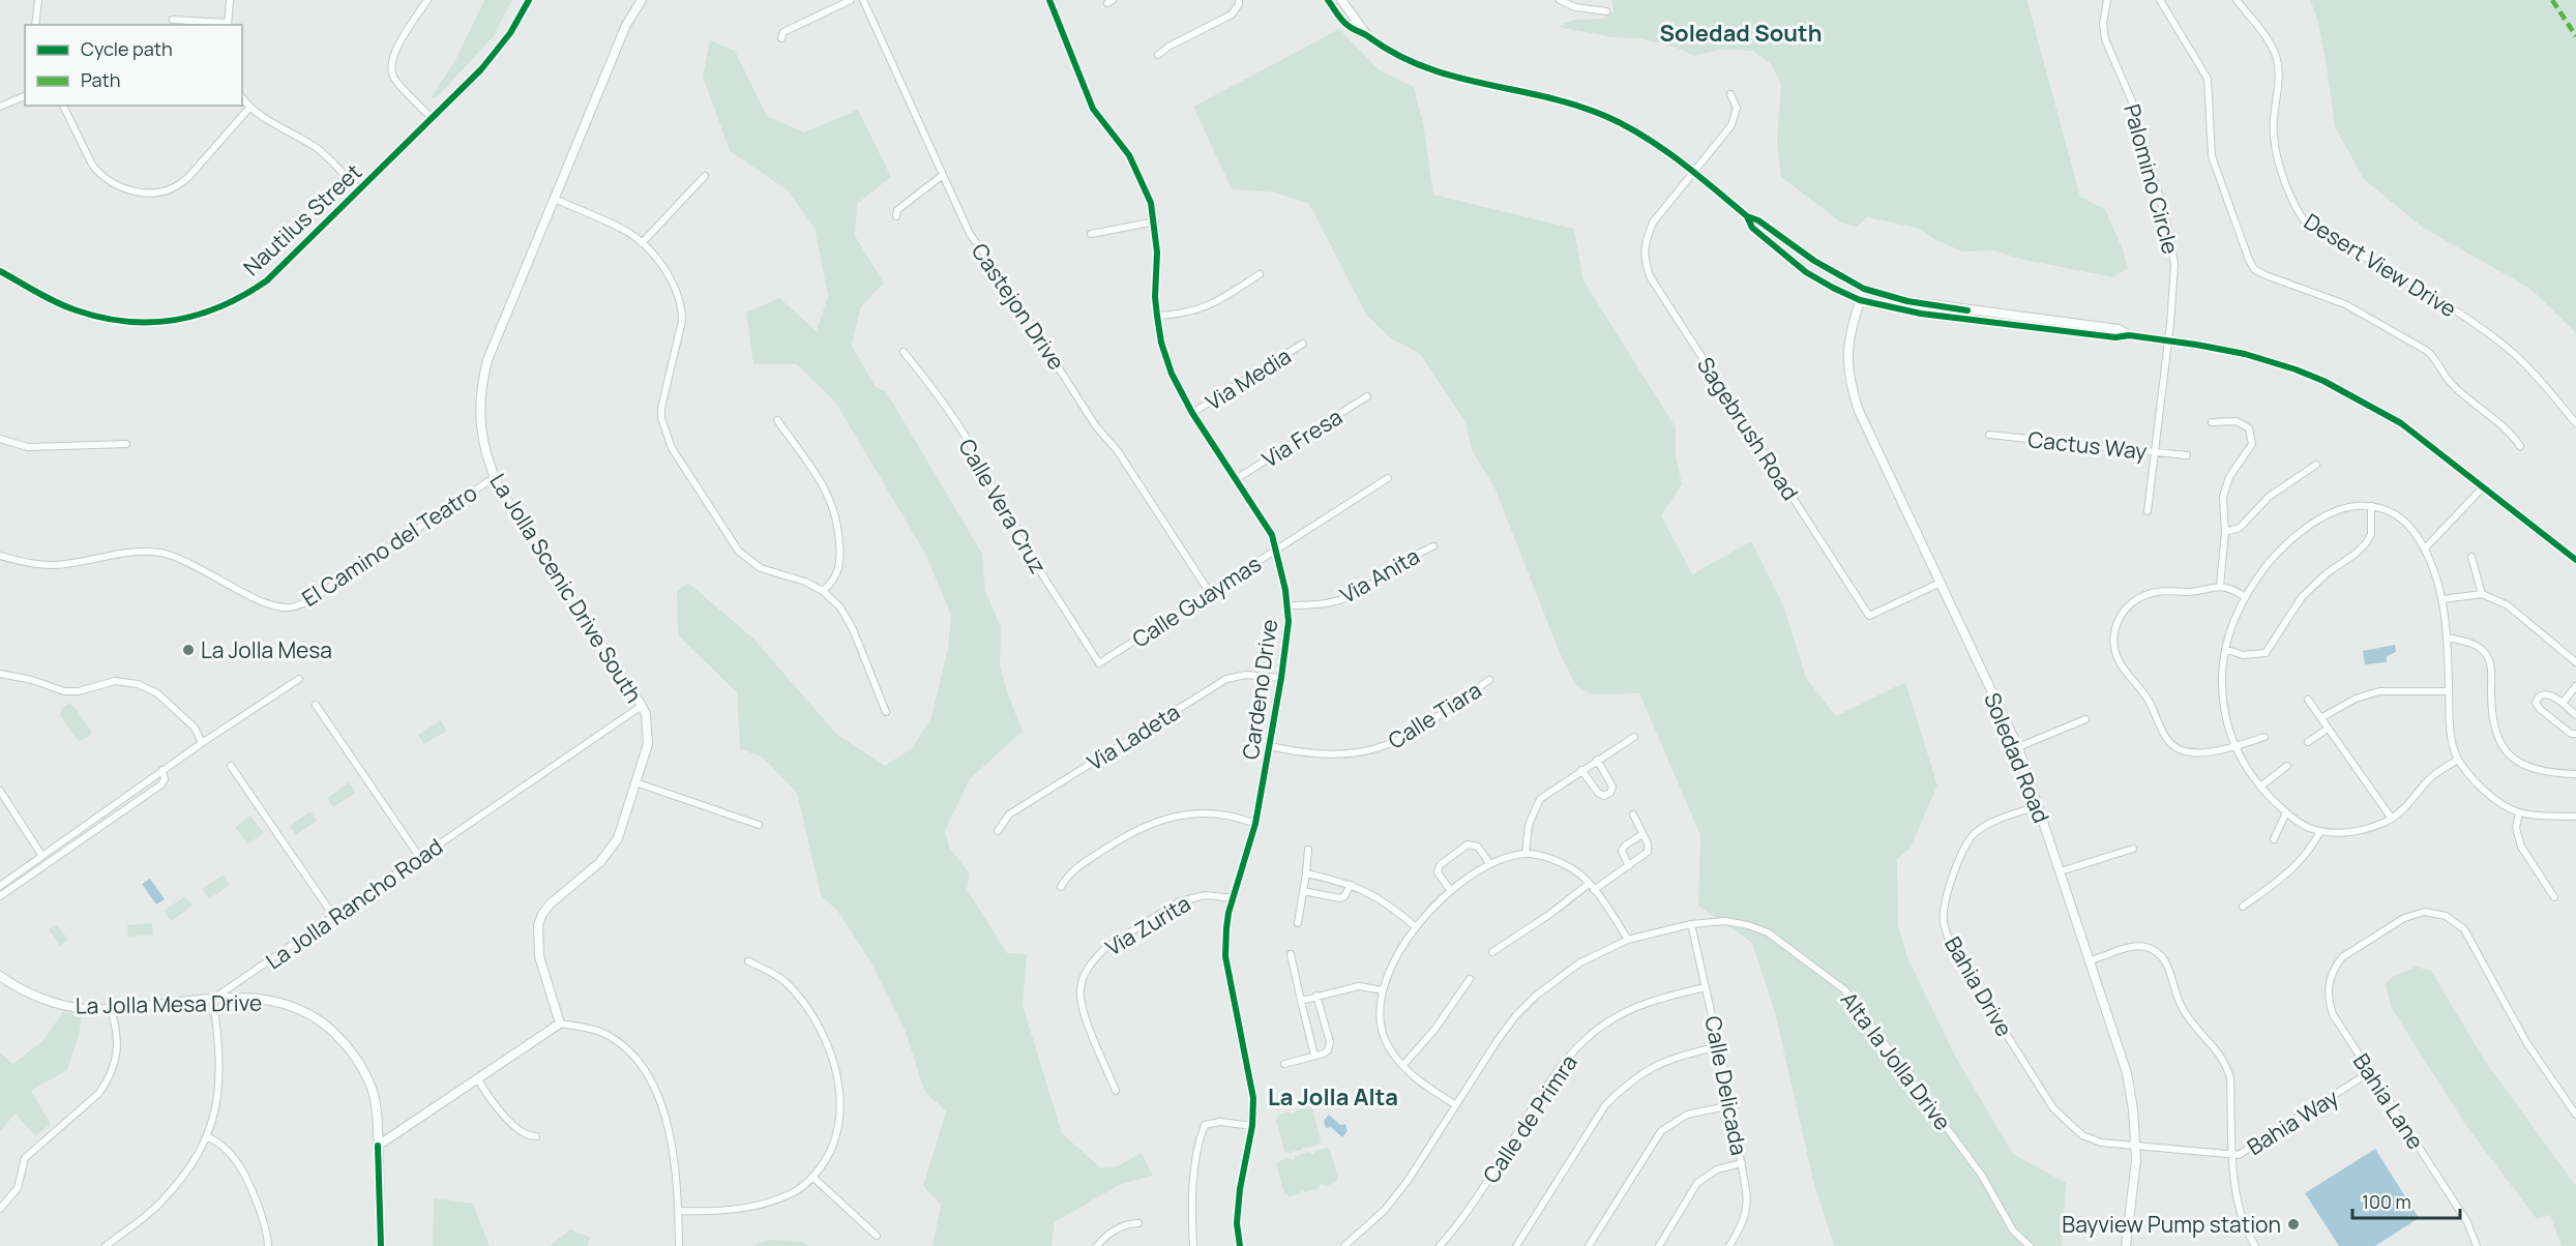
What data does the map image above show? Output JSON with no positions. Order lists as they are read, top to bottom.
{
  "streets": {
    "main road": ["Nautilus Street"],
    "street": [
      "Palomino Circle",
      "Desert View Drive",
      "Castejon Drive",
      "Via Media",
      "Sagebrush Road",
      "Via Fresa",
      "Cactus Way",
      "Calle Vera Cruz",
      "El Camino del Teatro",
      "Via Anita",
      "La Jolla Scenic Drive South",
      "Calle Guaymas",
      "Cardeno Drive",
      "Calle Tiara",
      "Via Ladeta",
      "Soledad Road",
      "La Jolla Rancho Road",
      "Via Zurita",
      "Bahia Drive",
      "La Jolla Mesa Drive",
      "Alta la Jolla Drive",
      "Calle Delicada",
      "Bahia Lane",
      "Calle de Primra",
      "Bahia Way"
    ]
  },
  "crossings": [
    ["Palomino Circle", "Cactus Way"],
    ["Castejon Drive", "Calle Guaymas"],
    ["Via Media", "Cardeno Drive"],
    ["Sagebrush Road", "Soledad Road"],
    ["Via Fresa", "Cardeno Drive"],
    ["Calle Vera Cruz", "Calle Guaymas"],
    ["El Camino del Teatro", "La Jolla Scenic Drive South"],
    ["Via Anita", "Cardeno Drive"],
    ["La Jolla Scenic Drive South", "La Jolla Rancho Road"],
    ["Calle Guaymas", "Cardeno Drive"],
    ["Cardeno Drive", "Calle Tiara"],
    ["Cardeno Drive", "Via Ladeta"],
    ["Cardeno Drive", "Via Zurita"],
    ["Soledad Road", "Bahia Drive"],
    ["Soledad Road", "Bahia Way"],
    ["La Jolla Rancho Road", "La Jolla Mesa Drive"],
    ["Bahia Drive", "Bahia Way"],
    ["Alta la Jolla Drive", "Calle Delicada"],
    ["Calle Delicada", "Calle de Primra"],
    ["Bahia Lane", "Bahia Way"]
  ],
  "districts": ["Soledad South", "La Jolla Alta"],
  "places": ["La Jolla Mesa", "Bayview Pump station"],
  "legend": ["Cycle path", "Path"],
  "scale_bar": "100 m"
}
